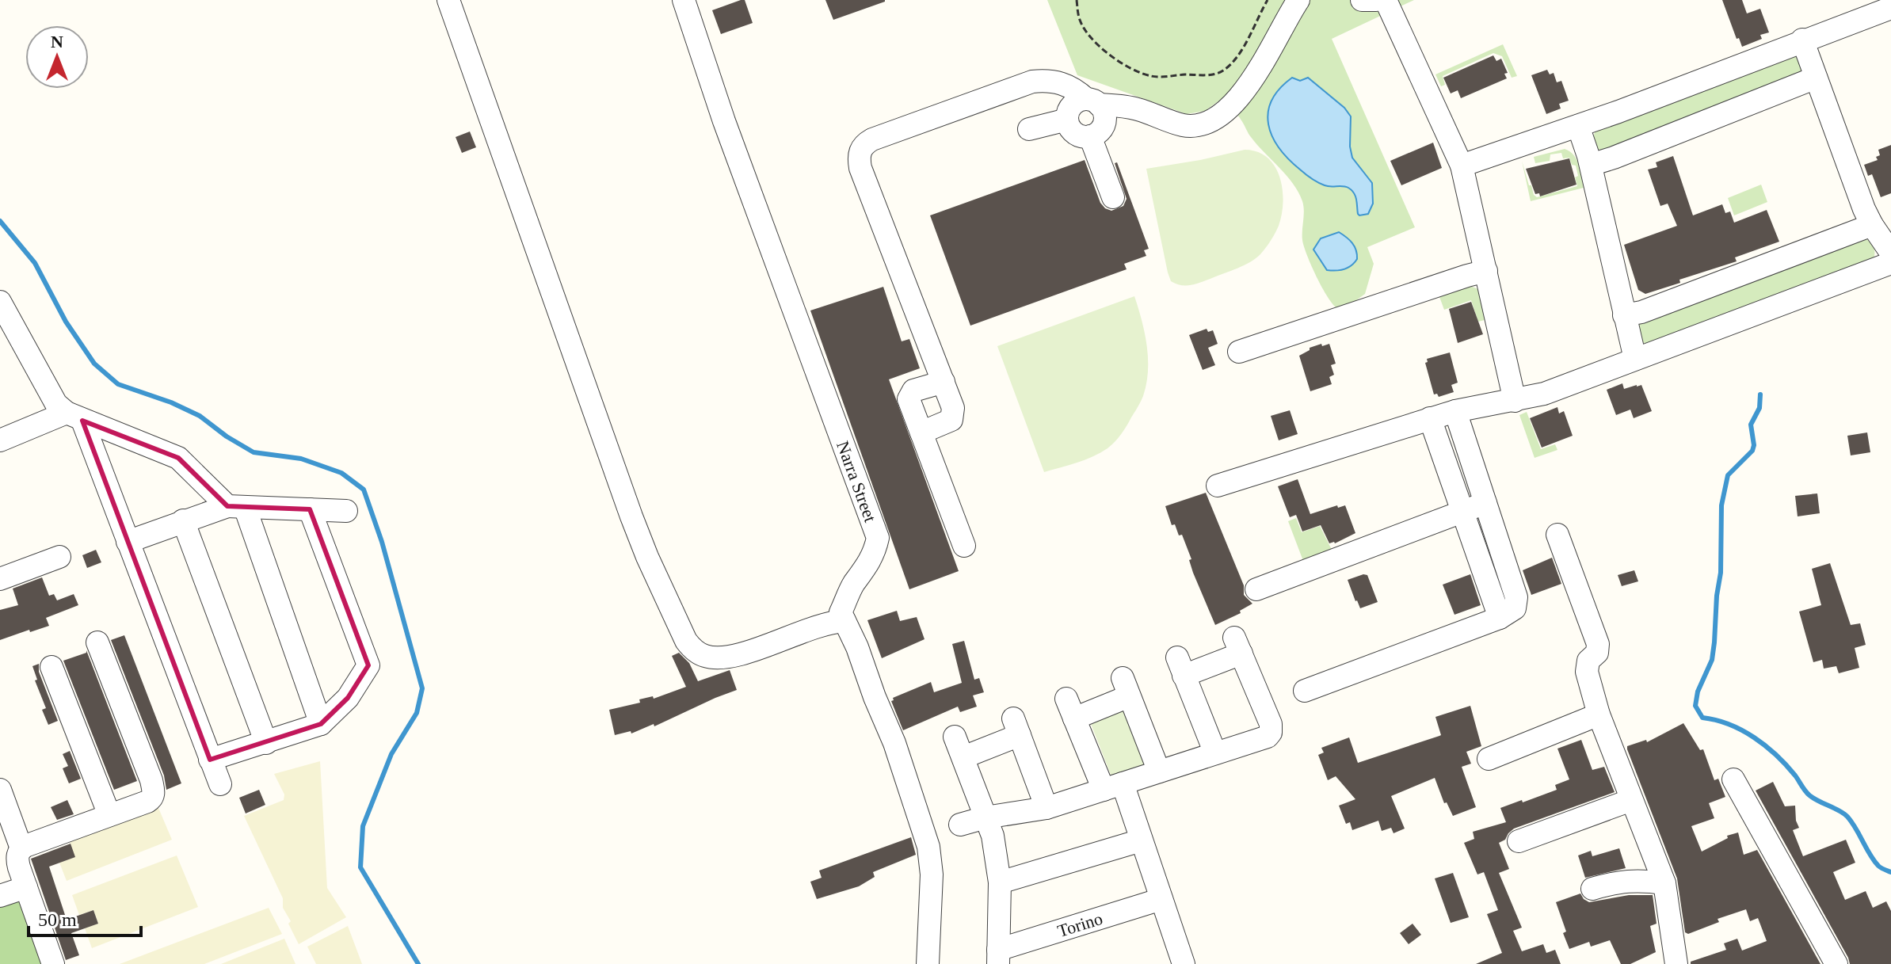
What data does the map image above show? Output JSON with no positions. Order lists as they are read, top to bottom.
{
  "streets": {
    "street": ["Narra Street", "Torino"]
  },
  "scale_bar": "50 m",
  "north": "top"
}
